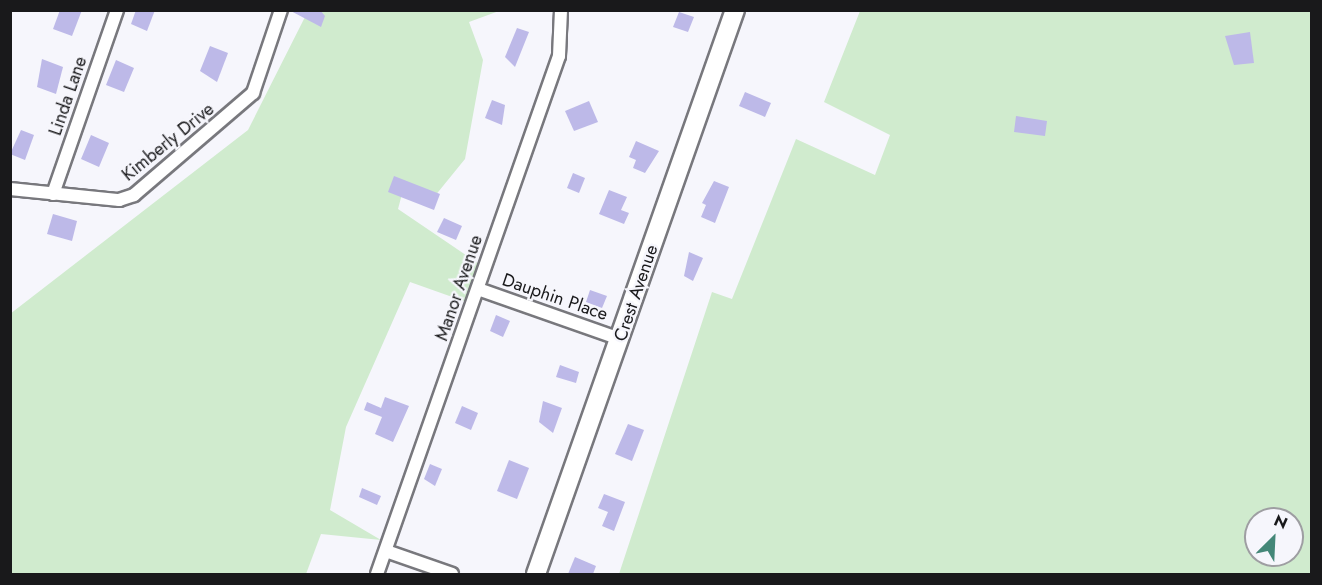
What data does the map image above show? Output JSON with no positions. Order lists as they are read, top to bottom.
{
  "streets": {
    "street": [
      "Linda Lane",
      "Kimberly Drive",
      "Manor Avenue",
      "Crest Avenue",
      "Dauphin Place"
    ]
  },
  "crossings": [
    ["Linda Lane", "Kimberly Drive"],
    ["Manor Avenue", "Dauphin Place"],
    ["Crest Avenue", "Dauphin Place"]
  ],
  "north": "top right"
}
